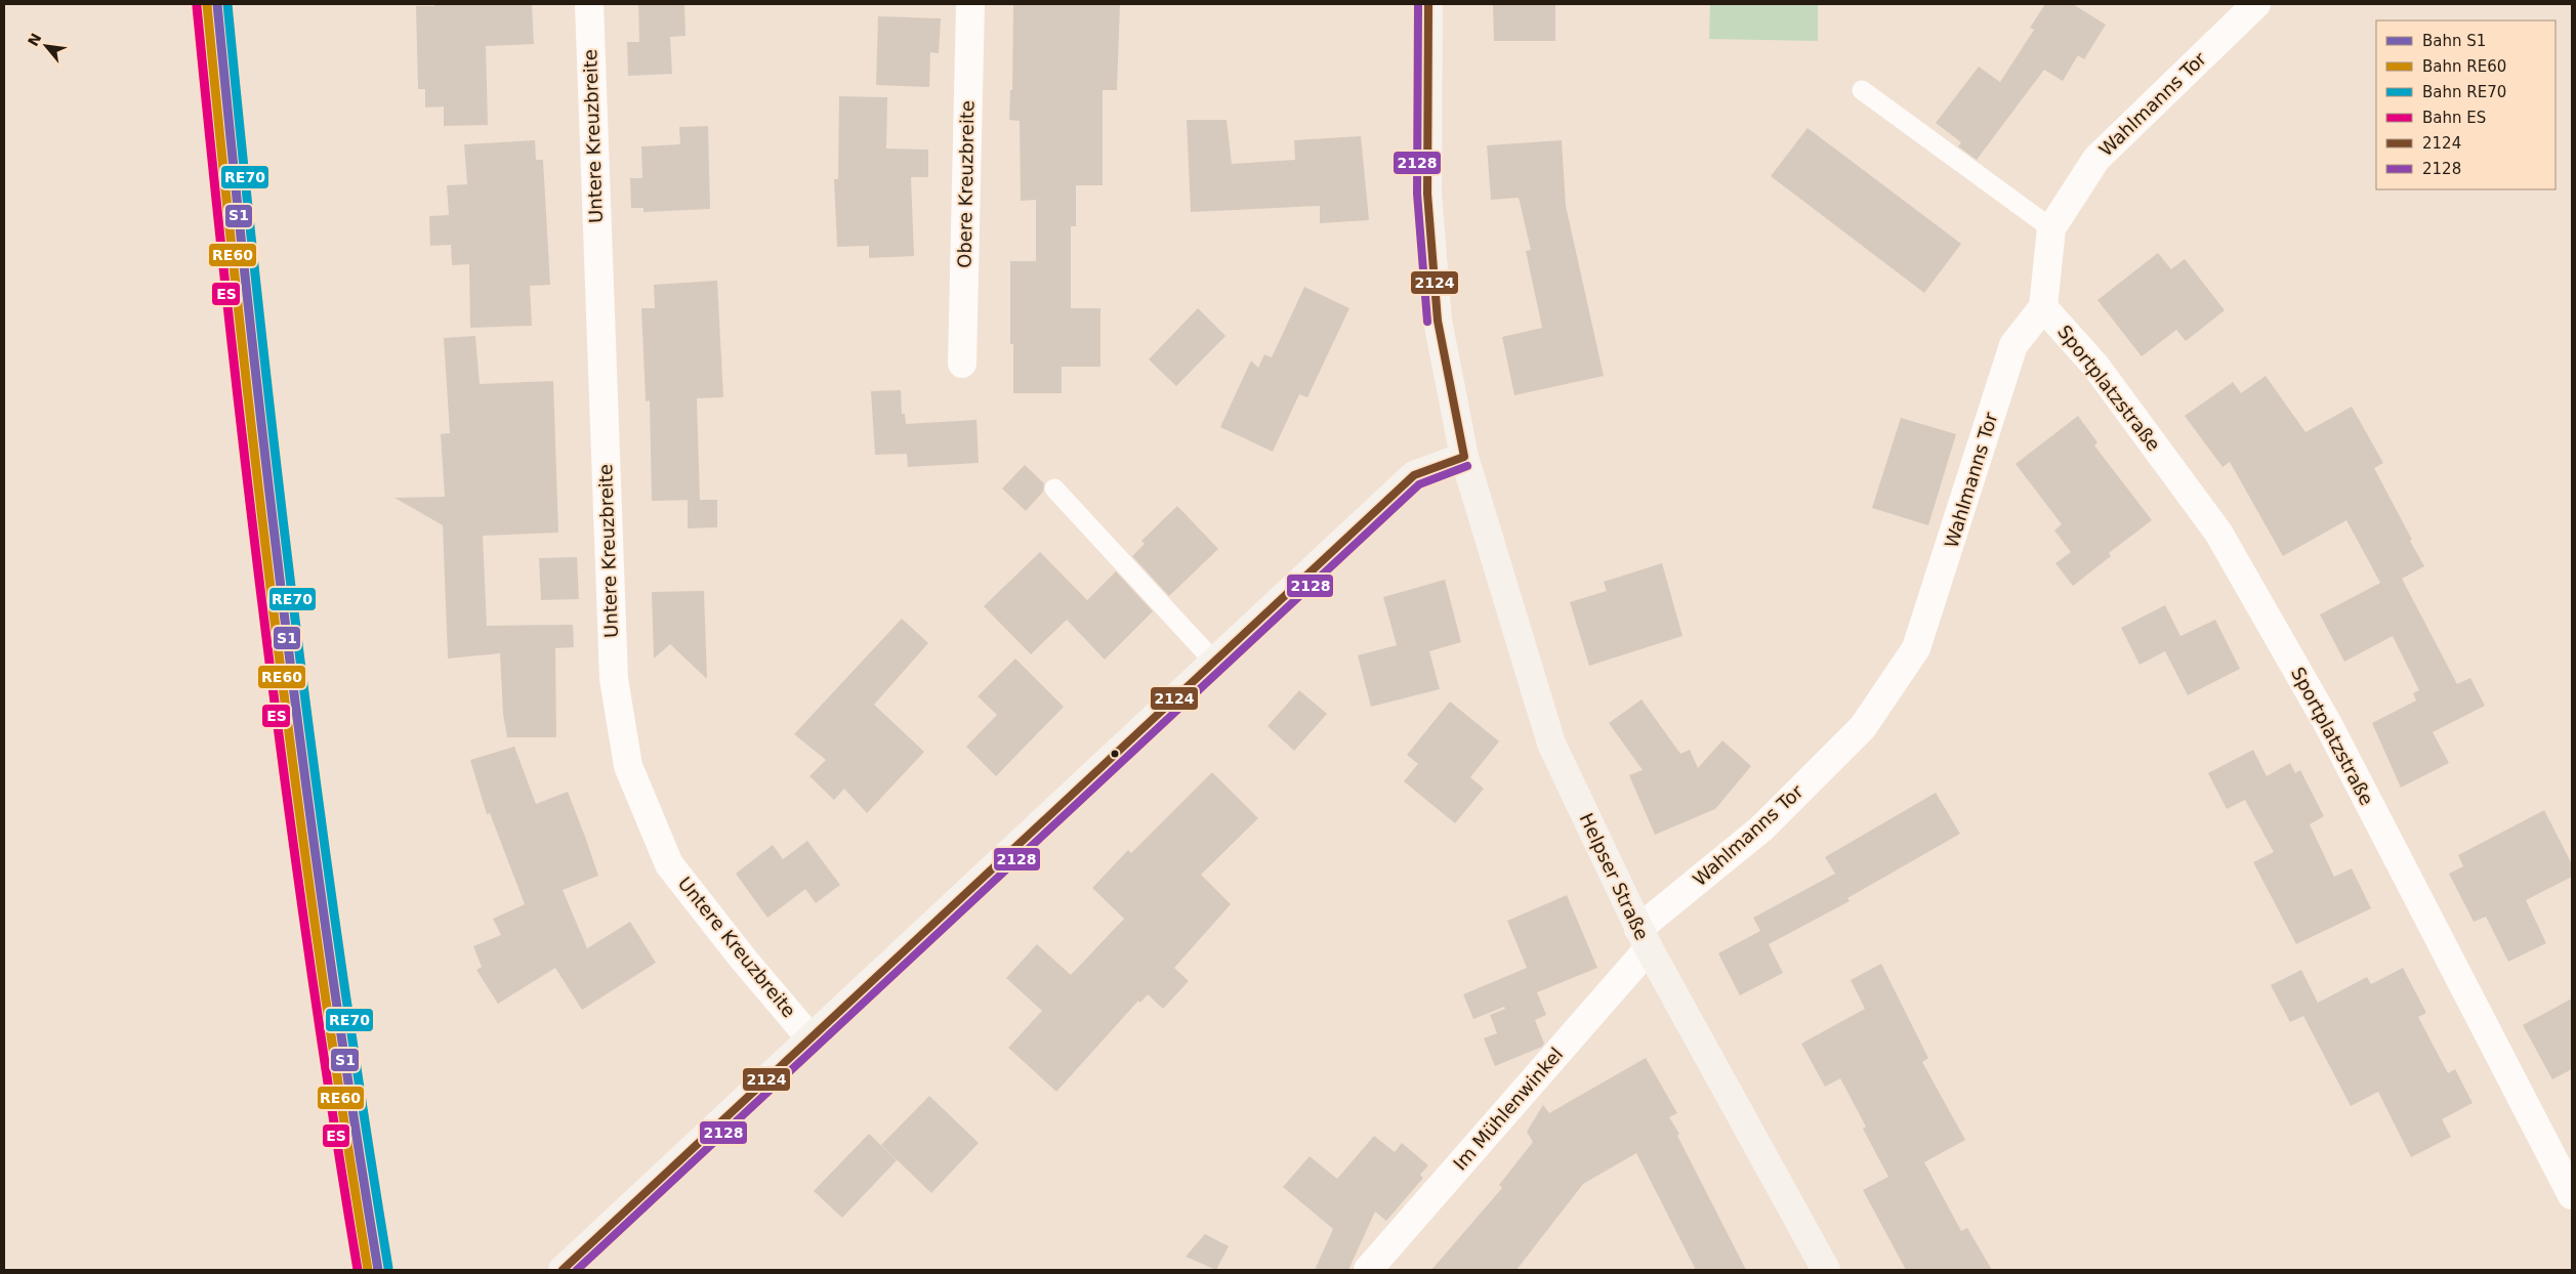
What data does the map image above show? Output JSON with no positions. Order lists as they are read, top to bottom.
{
  "streets": {
    "main road": ["Helpser Straße"],
    "street": [
      "Wahlmanns Tor",
      "Untere Kreuzbreite",
      "Obere Kreuzbreite",
      "Sportplatzstraße",
      "Im Mühlenwinkel"
    ]
  },
  "crossings": [
    ["Wahlmanns Tor", "Sportplatzstraße"],
    ["Wahlmanns Tor", "Helpser Straße"],
    ["Wahlmanns Tor", "Im Mühlenwinkel"],
    ["Helpser Straße", "Im Mühlenwinkel"]
  ],
  "lines": [
    "rail line S1",
    "rail line RE70",
    "transit line 2124",
    "transit line 2128",
    "rail line RE60",
    "rail line ES"
  ],
  "legend": [
    "Bahn S1",
    "Bahn RE60",
    "Bahn RE70",
    "Bahn ES",
    "2124",
    "2128"
  ],
  "north": "top left"
}
